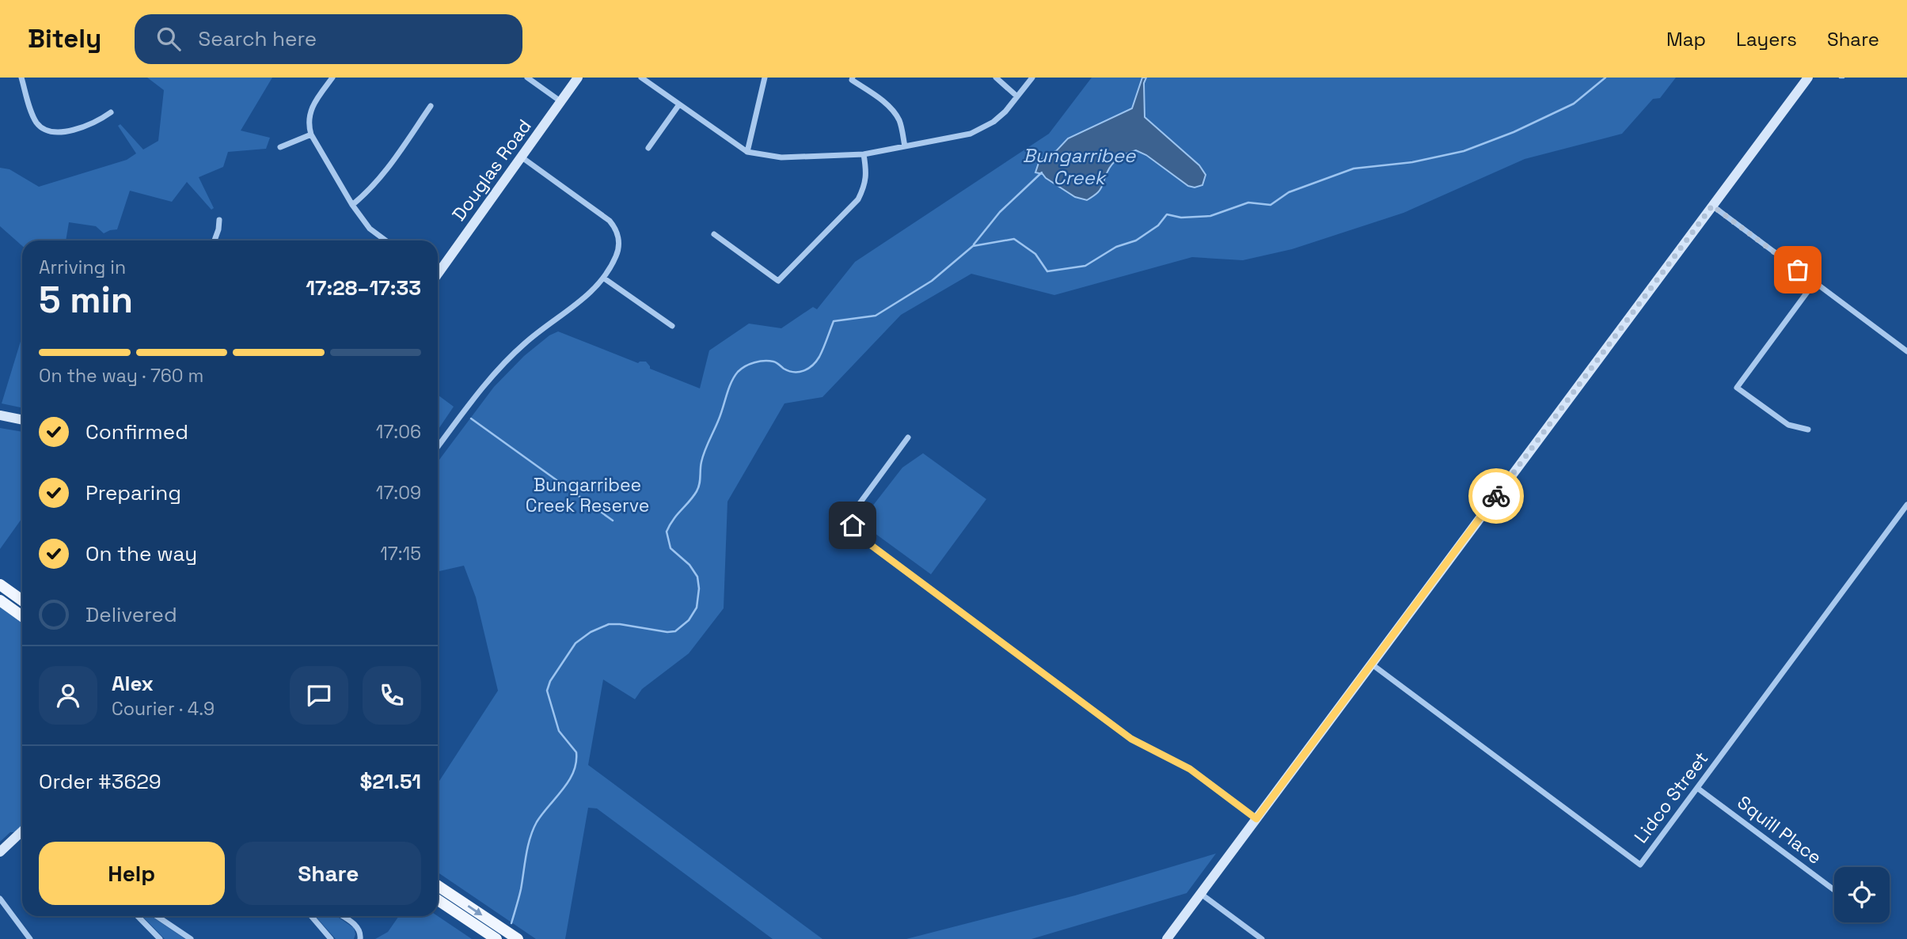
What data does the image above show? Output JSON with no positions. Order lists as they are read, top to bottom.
{
  "streets": {
    "street": ["Douglas Road", "Lidco Street", "Squill Place"]
  },
  "crossings": [
    ["Lidco Street", "Squill Place"]
  ],
  "water": ["Bungarribee Creek"],
  "parks": ["Bungarribee Creek Reserve"],
  "page": {
    "header": "Bitely",
    "search": "Search here",
    "nav": ["Map", "Layers", "Share"],
    "heading": ["5 min", "Arriving in", "17:28–17:33"],
    "panel": [
      "Alex",
      "Courier · 4.9",
      "Order #3629",
      "$21.51"
    ],
    "bar": "On the way · 760 m",
    "list": [
      ["Confirmed", "17:06"],
      ["Preparing", "17:09"],
      ["On the way", "17:15"],
      "Delivered"
    ],
    "buttons": ["Help", "Share"]
  }
}
